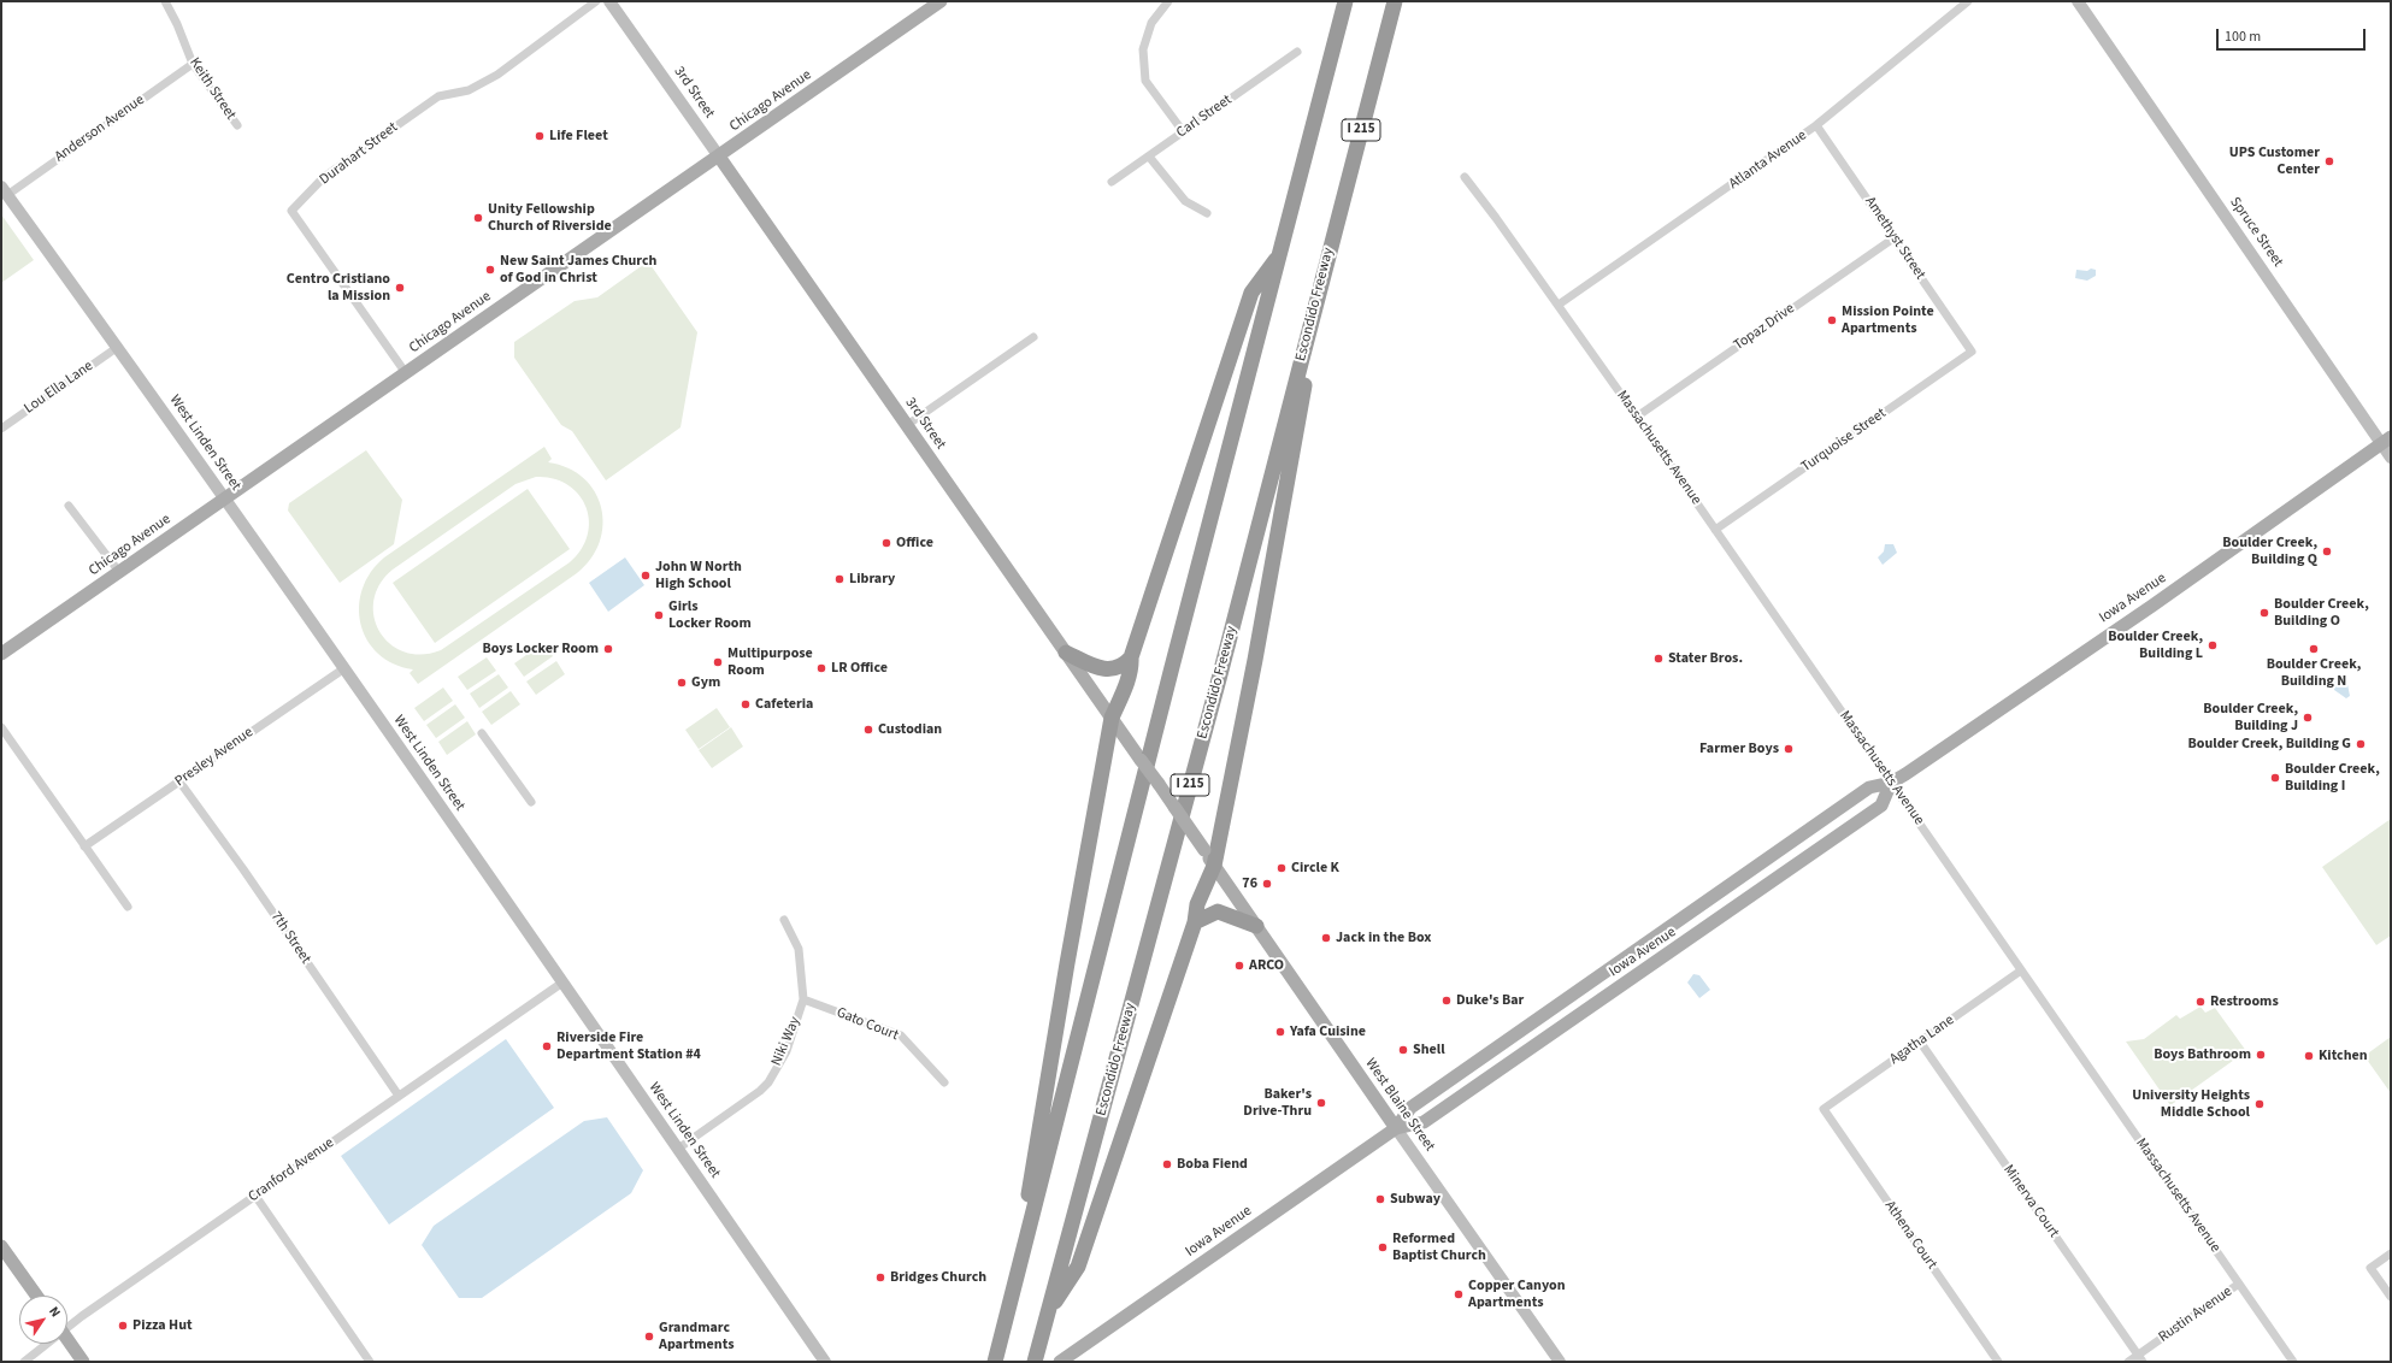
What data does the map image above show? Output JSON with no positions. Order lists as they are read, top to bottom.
{
  "streets": {
    "highway": ["I 215", "Escondido Freeway"],
    "main road": [
      "3rd Street",
      "Chicago Avenue",
      "Spruce Street",
      "West Linden Street",
      "Iowa Avenue",
      "West Blaine Street"
    ],
    "street": [
      "Keith Street",
      "Carl Street",
      "Anderson Avenue",
      "Durahart Street",
      "Atlanta Avenue",
      "Amethyst Street",
      "Topaz Drive",
      "Lou Ella Lane",
      "Turquoise Street",
      "Massachusetts Avenue",
      "Presley Avenue",
      "7th Street",
      "Gato Court",
      "Agatha Lane",
      "Niki Way",
      "Cranford Avenue",
      "Minerva Court",
      "Athena Court",
      "Rustin Avenue"
    ]
  },
  "crossings": [
    ["Keith Street", "Anderson Avenue"],
    ["3rd Street", "Chicago Avenue"],
    ["3rd Street", "West Blaine Street"],
    ["Chicago Avenue", "Durahart Street"],
    ["Chicago Avenue", "West Linden Street"],
    ["Anderson Avenue", "West Linden Street"],
    ["Atlanta Avenue", "Amethyst Street"],
    ["Atlanta Avenue", "Massachusetts Avenue"],
    ["Spruce Street", "Iowa Avenue"],
    ["Amethyst Street", "Topaz Drive"],
    ["Amethyst Street", "Turquoise Street"],
    ["Topaz Drive", "Massachusetts Avenue"],
    ["Lou Ella Lane", "West Linden Street"],
    ["Turquoise Street", "Massachusetts Avenue"],
    ["West Linden Street", "Presley Avenue"],
    ["West Linden Street", "Niki Way"],
    ["West Linden Street", "Cranford Avenue"],
    ["Massachusetts Avenue", "Iowa Avenue"],
    ["Massachusetts Avenue", "Agatha Lane"],
    ["Massachusetts Avenue", "Rustin Avenue"],
    ["Iowa Avenue", "West Blaine Street"],
    ["Presley Avenue", "7th Street"],
    ["7th Street", "Cranford Avenue"],
    ["Gato Court", "Niki Way"],
    ["Agatha Lane", "Minerva Court"],
    ["Agatha Lane", "Athena Court"],
    ["Minerva Court", "Rustin Avenue"]
  ],
  "places": [
    "Life Fleet",
    "UPS Customer Center",
    "Unity Fellowship Church of Riverside",
    "New Saint James Church of God in Christ",
    "Centro Cristiano la Mission",
    "Mission Pointe Apartments",
    "Office",
    "Boulder Creek, Building Q",
    "John W North High School",
    "Library",
    "Boulder Creek, Building O",
    "Girls Locker Room",
    "Boulder Creek, Building L",
    "Boys Locker Room",
    "Boulder Creek, Building N",
    "Stater Bros.",
    "Multipurpose Room",
    "LR Office",
    "Gym",
    "Cafeteria",
    "Boulder Creek, Building J",
    "Custodian",
    "Boulder Creek, Building G",
    "Farmer Boys",
    "Boulder Creek, Building I",
    "Circle K",
    "76",
    "Jack in the Box",
    "ARCO",
    "Duke's Bar",
    "Restrooms",
    "Yafa Cuisine",
    "Riverside Fire Department Station #4",
    "Shell",
    "Boys Bathroom",
    "Kitchen",
    "Baker's Drive-Thru",
    "University Heights Middle School",
    "Boba Fiend",
    "Subway",
    "Reformed Baptist Church",
    "Bridges Church",
    "Copper Canyon Apartments",
    "Pizza Hut",
    "Grandmarc Apartments"
  ],
  "scale_bar": "100 m",
  "north": "top right"
}
